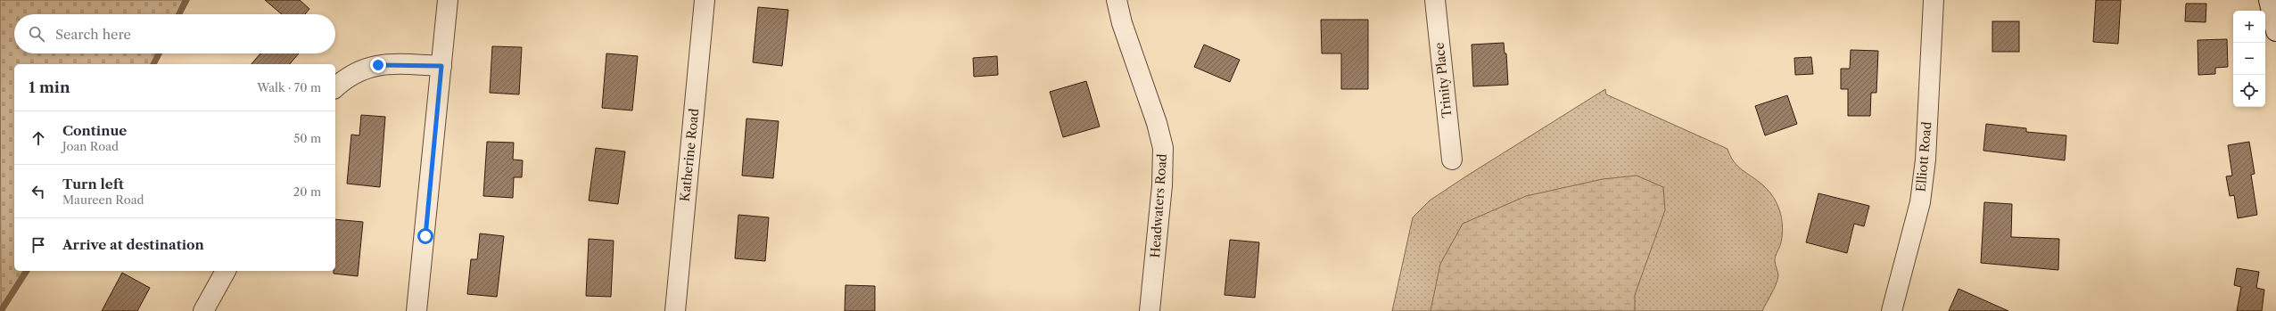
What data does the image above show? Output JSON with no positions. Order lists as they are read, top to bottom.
{
  "streets": {
    "street": [
      "Trinity Place",
      "Katherine Road",
      "Elliott Road",
      "Headwaters Road"
    ]
  },
  "page": {
    "map_buttons": ["+", "−"],
    "search": "Search here",
    "heading": ["1 min", "Walk · 70 m"],
    "list": [
      ["Continue", "Joan Road", "50 m"],
      ["Turn left", "Maureen Road", "20 m"],
      "Arrive at destination"
    ]
  }
}
